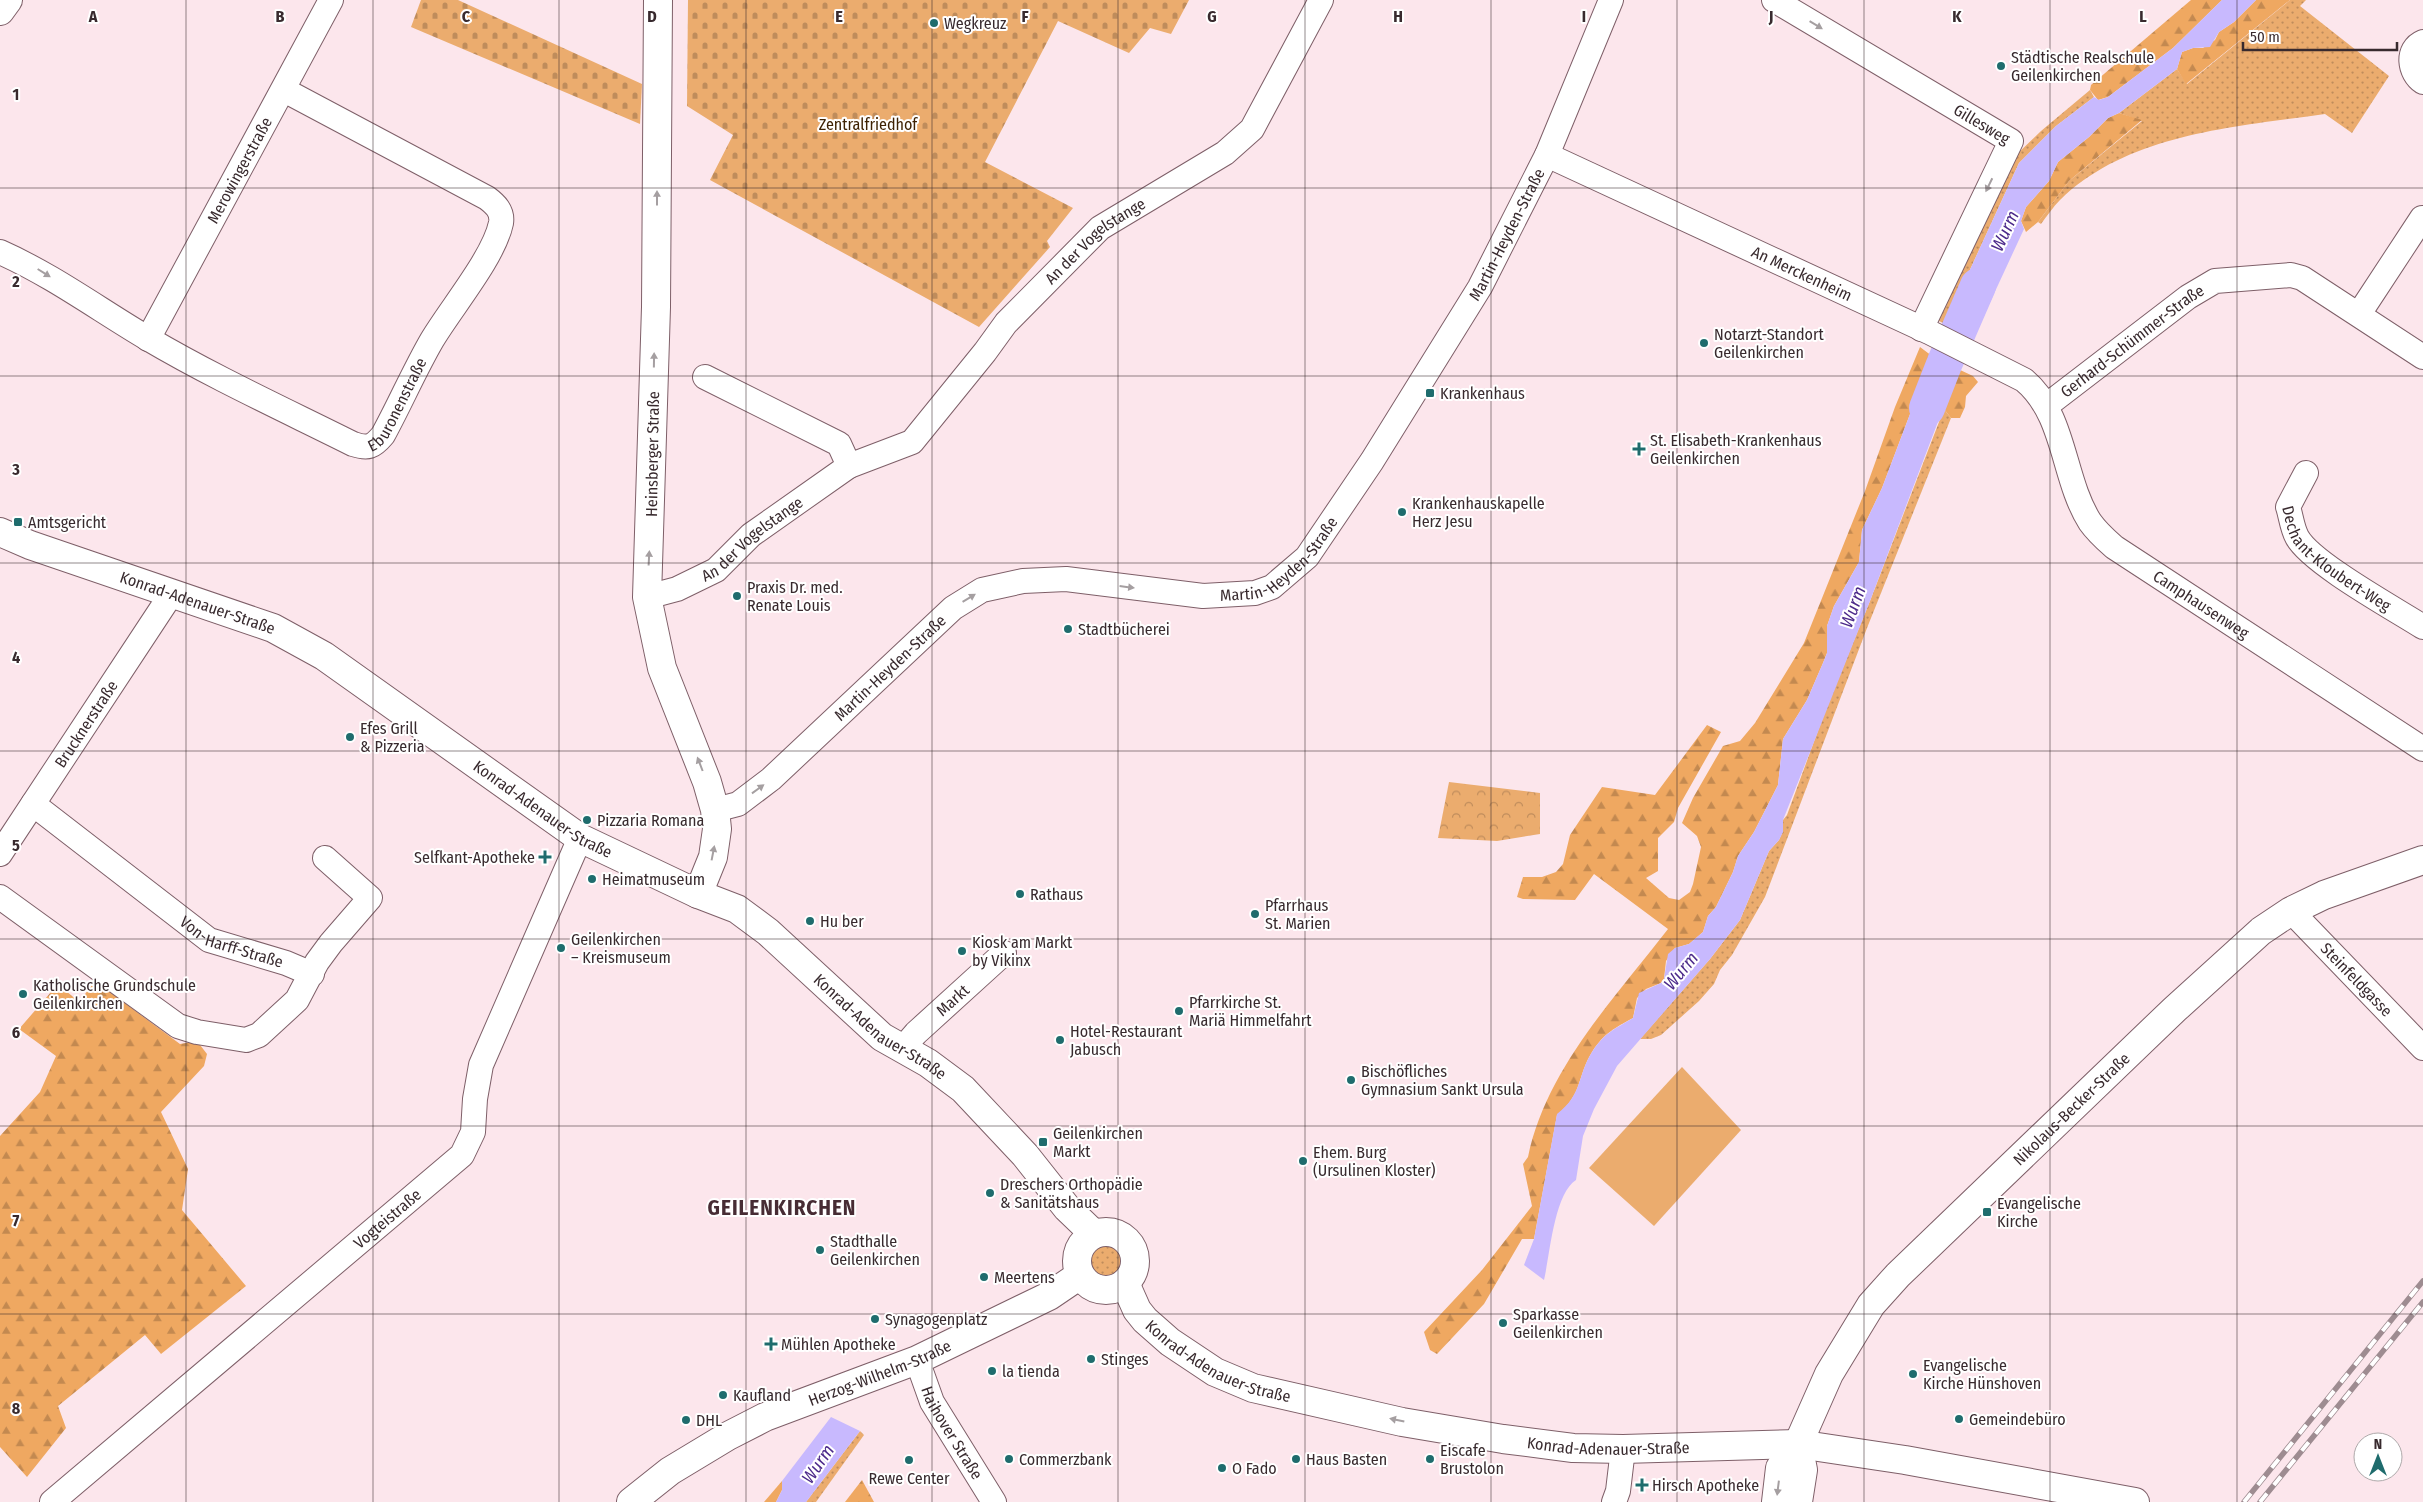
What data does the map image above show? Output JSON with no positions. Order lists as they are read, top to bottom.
{
  "streets": {
    "street": [
      "Gillesweg",
      "Merowingerstraße",
      "Martin-Heyden-Straße",
      "An der Vogelstange",
      "An Merckenheim",
      "Gerhard-Schümmer-Straße",
      "Eburonenstraße",
      "Heinsberger Straße",
      "Dechant-Kloubert-Weg",
      "Konrad-Adenauer-Straße",
      "Camphausenweg",
      "Brucknerstraße",
      "Von-Harff-Straße",
      "Steinfeldgasse",
      "Markt",
      "Nikolaus-Becker-Straße",
      "Vogteistraße",
      "Herzog-Wilhelm-Straße",
      "Haihover Straße"
    ]
  },
  "crossings": [
    ["Gillesweg", "An Merckenheim"],
    ["Merowingerstraße", "Eburonenstraße"],
    ["Martin-Heyden-Straße", "An Merckenheim"],
    ["Martin-Heyden-Straße", "Heinsberger Straße"],
    ["An der Vogelstange", "Heinsberger Straße"],
    ["An Merckenheim", "Gerhard-Schümmer-Straße"],
    ["An Merckenheim", "Camphausenweg"],
    ["Gerhard-Schümmer-Straße", "Camphausenweg"],
    ["Heinsberger Straße", "Konrad-Adenauer-Straße"],
    ["Konrad-Adenauer-Straße", "Brucknerstraße"],
    ["Konrad-Adenauer-Straße", "Markt"],
    ["Konrad-Adenauer-Straße", "Nikolaus-Becker-Straße"],
    ["Konrad-Adenauer-Straße", "Vogteistraße"],
    ["Konrad-Adenauer-Straße", "Herzog-Wilhelm-Straße"],
    ["Brucknerstraße", "Von-Harff-Straße"],
    ["Steinfeldgasse", "Nikolaus-Becker-Straße"],
    ["Herzog-Wilhelm-Straße", "Haihover Straße"]
  ],
  "one_way": ["Martin-Heyden-Straße", "Heinsberger Straße"],
  "districts": ["GEILENKIRCHEN"],
  "water": ["Wurm"],
  "parks": ["Zentralfriedhof"],
  "places": {
    "other": [
      "Wegkreuz",
      "Städtische Realschule Geilenkirchen",
      "Notarzt-Standort Geilenkirchen",
      "Krankenhauskapelle Herz Jesu",
      "Praxis Dr. med. Renate Louis",
      "Stadtbücherei",
      "Efes Grill & Pizzeria",
      "Pizzaria Romana",
      "Heimatmuseum",
      "Rathaus",
      "Pfarrhaus St. Marien",
      "Hu ber",
      "Geilenkirchen – Kreismuseum",
      "Kiosk am Markt by Vikinx",
      "Katholische Grundschule Geilenkirchen",
      "Pfarrkirche St. Mariä Himmelfahrt",
      "Hotel-Restaurant Jabusch",
      "Bischöfliches Gymnasium Sankt Ursula",
      "Ehem. Burg (Ursulinen Kloster)",
      "Dreschers Orthopädie & Sanitätshaus",
      "Stadthalle Geilenkirchen",
      "Meertens",
      "Synagogenplatz",
      "Sparkasse Geilenkirchen",
      "Stinges",
      "la tienda",
      "Evangelische Kirche Hünshoven",
      "Kaufland",
      "Gemeindebüro",
      "DHL",
      "Commerzbank",
      "Haus Basten",
      "Eiscafe Brustolon",
      "Rewe Center",
      "O Fado"
    ],
    "transit": [
      "Krankenhaus",
      "Amtsgericht",
      "Geilenkirchen Markt",
      "Evangelische Kirche"
    ],
    "health": [
      "St. Elisabeth-Krankenhaus Geilenkirchen",
      "Selfkant-Apotheke",
      "Mühlen Apotheke",
      "Hirsch Apotheke"
    ]
  },
  "scale_bar": "50 m",
  "north": "top",
  "grid": {
    "columns": [
      "A",
      "B",
      "C",
      "D",
      "E",
      "F",
      "G",
      "H",
      "I",
      "J",
      "K",
      "L"
    ],
    "rows": [
      "1",
      "2",
      "3",
      "4",
      "5",
      "6",
      "7",
      "8"
    ]
  }
}
